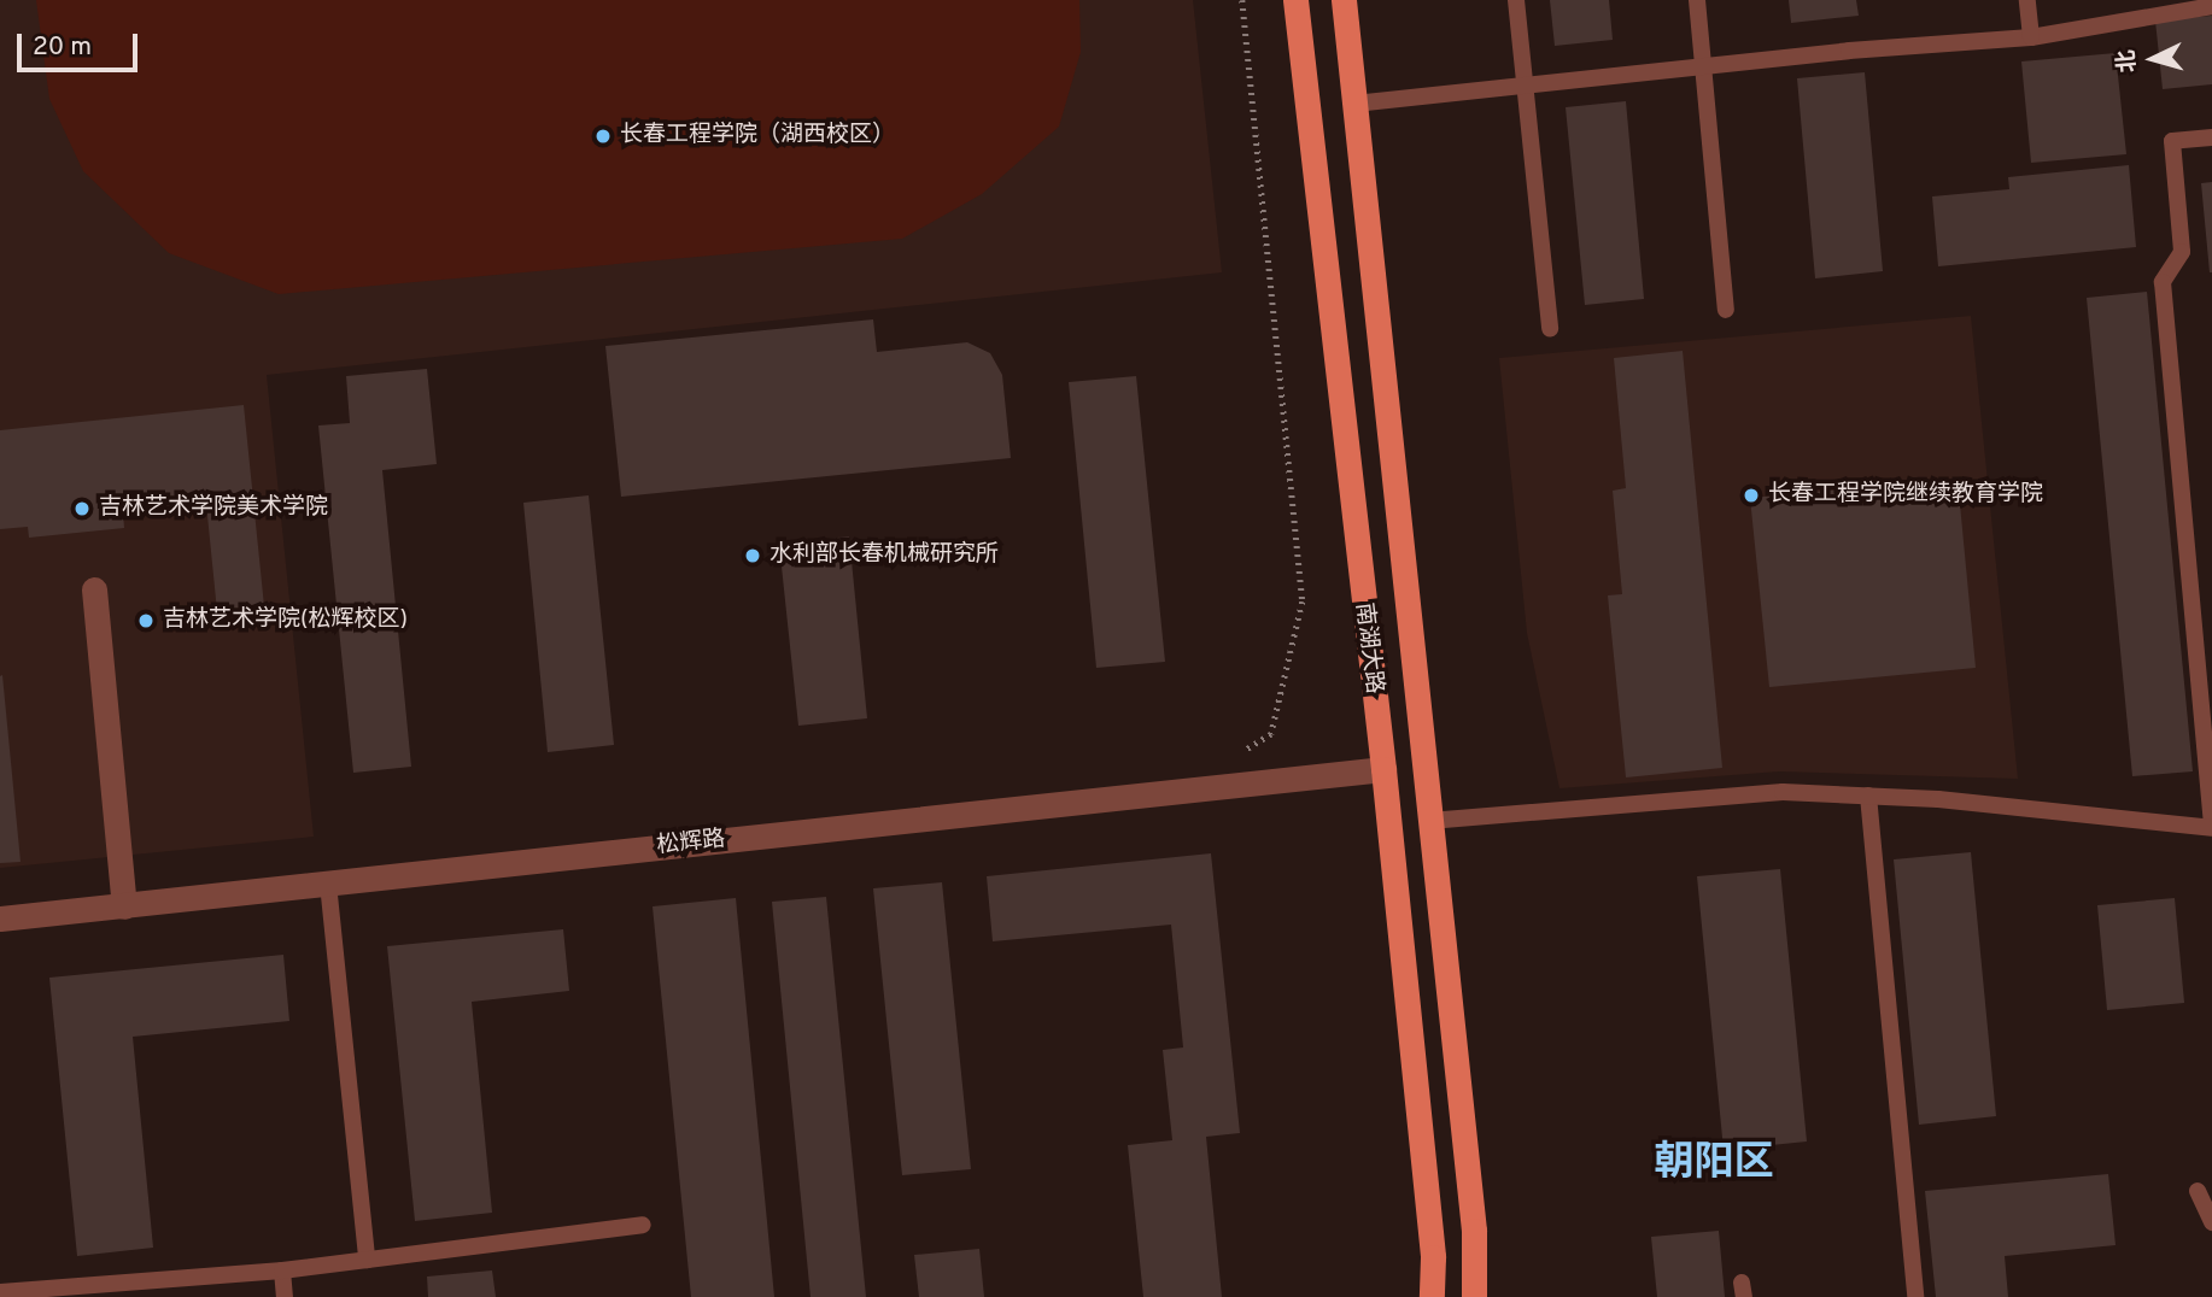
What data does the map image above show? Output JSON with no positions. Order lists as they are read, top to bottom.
{
  "streets": {
    "main road": ["南湖大路"],
    "street": ["松辉路"]
  },
  "crossings": [
    ["南湖大路", "松辉路"]
  ],
  "districts": ["朝阳区"],
  "places": [
    "长春工程学院（湖西校区）",
    "长春工程学院继续教育学院",
    "吉林艺术学院美术学院",
    "水利部长春机械研究所",
    "吉林艺术学院(松辉校区)"
  ],
  "scale_bar": "20 m",
  "north": "left"
}
